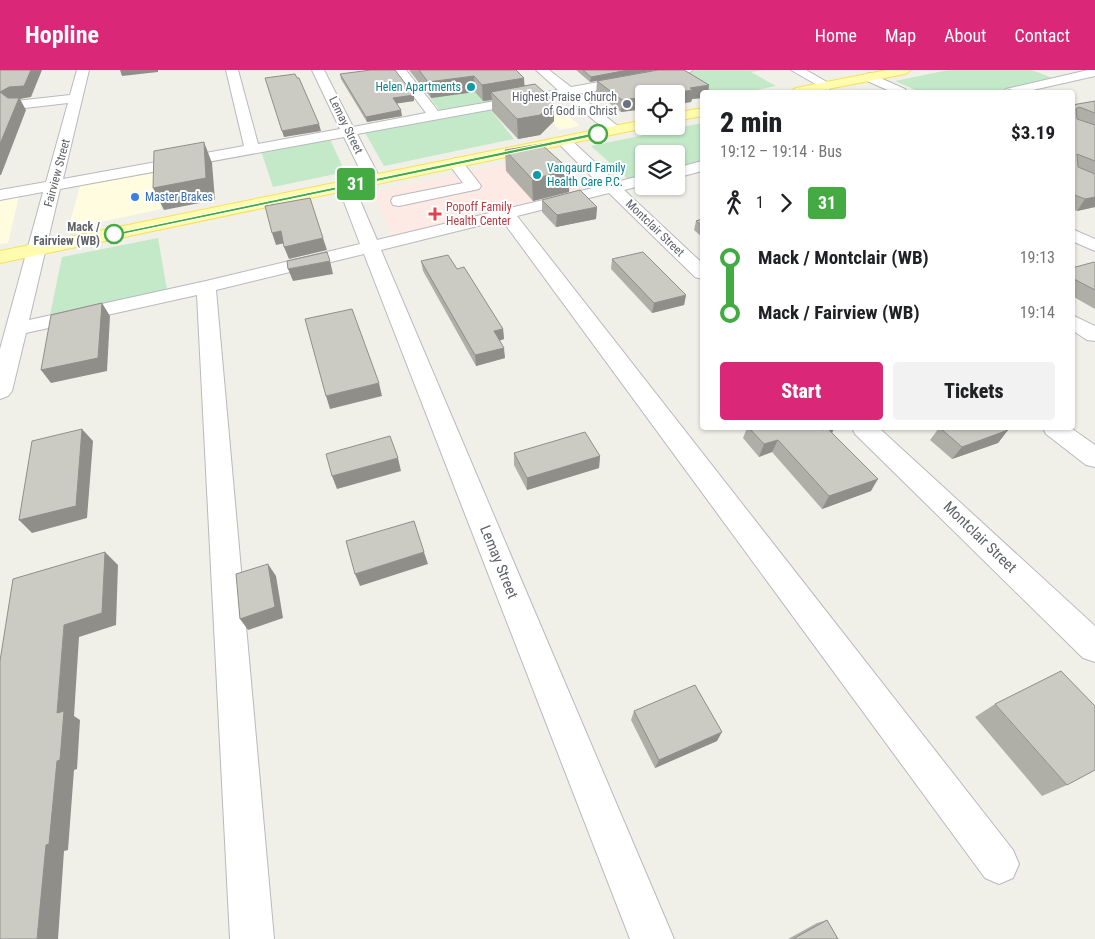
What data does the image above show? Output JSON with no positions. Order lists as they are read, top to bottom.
{
  "streets": {
    "street": ["Lemay Street", "Fairview Street", "Montclair Street"]
  },
  "places": {
    "other": [
      "Helen Apartments",
      "Highest Praise Church of God in Christ",
      "Vangaurd Family Health Care P.C.",
      "Master Brakes",
      "Mack / Fairview (WB)"
    ],
    "health": ["Popoff Family Health Center"]
  },
  "lines": ["bus line 31"],
  "page": {
    "header": "Hopline",
    "nav": [
      "Home",
      "Map",
      "About",
      "Contact"
    ],
    "on_map": "31",
    "heading": ["2 min", "19:12 – 19:14 · Bus", "$3.19"],
    "legs": ["1", "31"],
    "list": [
      {
        "name": "Mack / Montclair (WB)",
        "value": "19:13"
      },
      {
        "name": "Mack / Fairview (WB)",
        "value": "19:14"
      }
    ],
    "buttons": ["Start", "Tickets"]
  }
}
